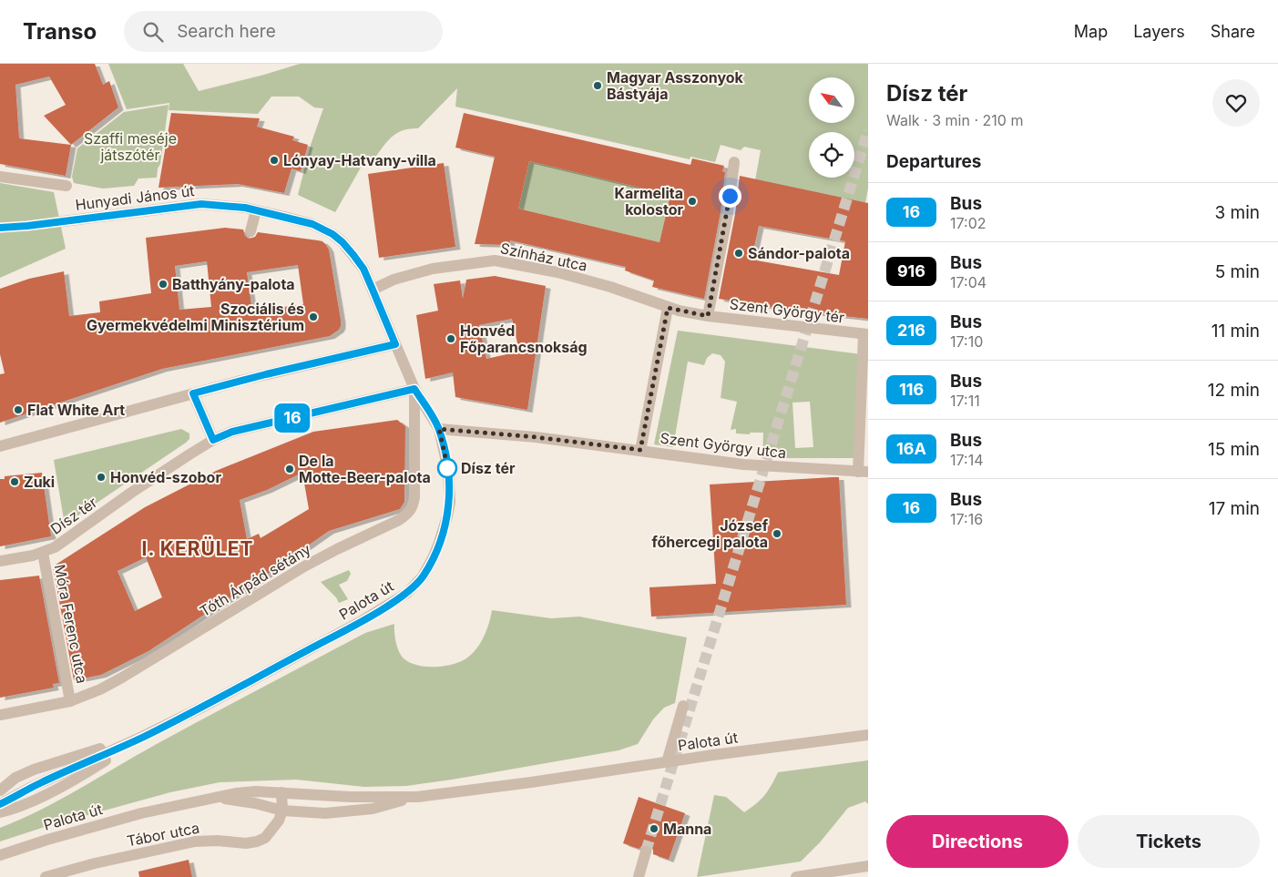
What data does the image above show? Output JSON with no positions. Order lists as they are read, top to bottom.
{
  "streets": {
    "street": [
      "Hunyadi János út",
      "Színház utca",
      "Szent György tér",
      "Szent György utca",
      "Dísz tér",
      "Tóth Árpád sétány",
      "Palota út",
      "Móra Ferenc utca",
      "Tábor utca"
    ]
  },
  "crossings": [
    ["Hunyadi János út", "Színház utca"],
    ["Színház utca", "Szent György tér"],
    ["Szent György tér", "Szent György utca"],
    ["Szent György utca", "Palota út"],
    ["Dísz tér", "Tóth Árpád sétány"],
    ["Dísz tér", "Palota út"],
    ["Dísz tér", "Móra Ferenc utca"],
    ["Tóth Árpád sétány", "Palota út"],
    ["Tóth Árpád sétány", "Móra Ferenc utca"],
    ["Palota út", "Tábor utca"]
  ],
  "districts": ["I. KERÜLET"],
  "parks": ["Szaffi meséje játszótér"],
  "places": [
    "Magyar Asszonyok Bástyája",
    "Lónyay-Hatvany-villa",
    "Karmelita kolostor",
    "Sándor-palota",
    "Batthyány-palota",
    "Szociális és Gyermekvédelmi Minisztérium",
    "Honvéd Főparancsnokság",
    "Flat White Art",
    "Dísz tér",
    "De la Motte-Beer-palota",
    "Honvéd-szobor",
    "Zuki",
    "József főhercegi palota",
    "Manna"
  ],
  "lines": ["bus line 16"],
  "north": "top left",
  "page": {
    "header": "Transo",
    "search": "Search here",
    "nav": ["Map", "Layers", "Share"],
    "on_map": "16",
    "heading": [
      ["Dísz tér", "Walk · 3 min · 210 m"],
      "Departures"
    ],
    "list": [
      {
        "mark": "16",
        "name": "Bus",
        "note": "17:02",
        "value": "3 min"
      },
      {
        "mark": "916",
        "name": "Bus",
        "note": "17:04",
        "value": "5 min"
      },
      {
        "mark": "216",
        "name": "Bus",
        "note": "17:10",
        "value": "11 min"
      },
      {
        "mark": "116",
        "name": "Bus",
        "note": "17:11",
        "value": "12 min"
      },
      {
        "mark": "16A",
        "name": "Bus",
        "note": "17:14",
        "value": "15 min"
      },
      {
        "mark": "16",
        "name": "Bus",
        "note": "17:16",
        "value": "17 min"
      }
    ],
    "buttons": ["Directions", "Tickets"]
  }
}
